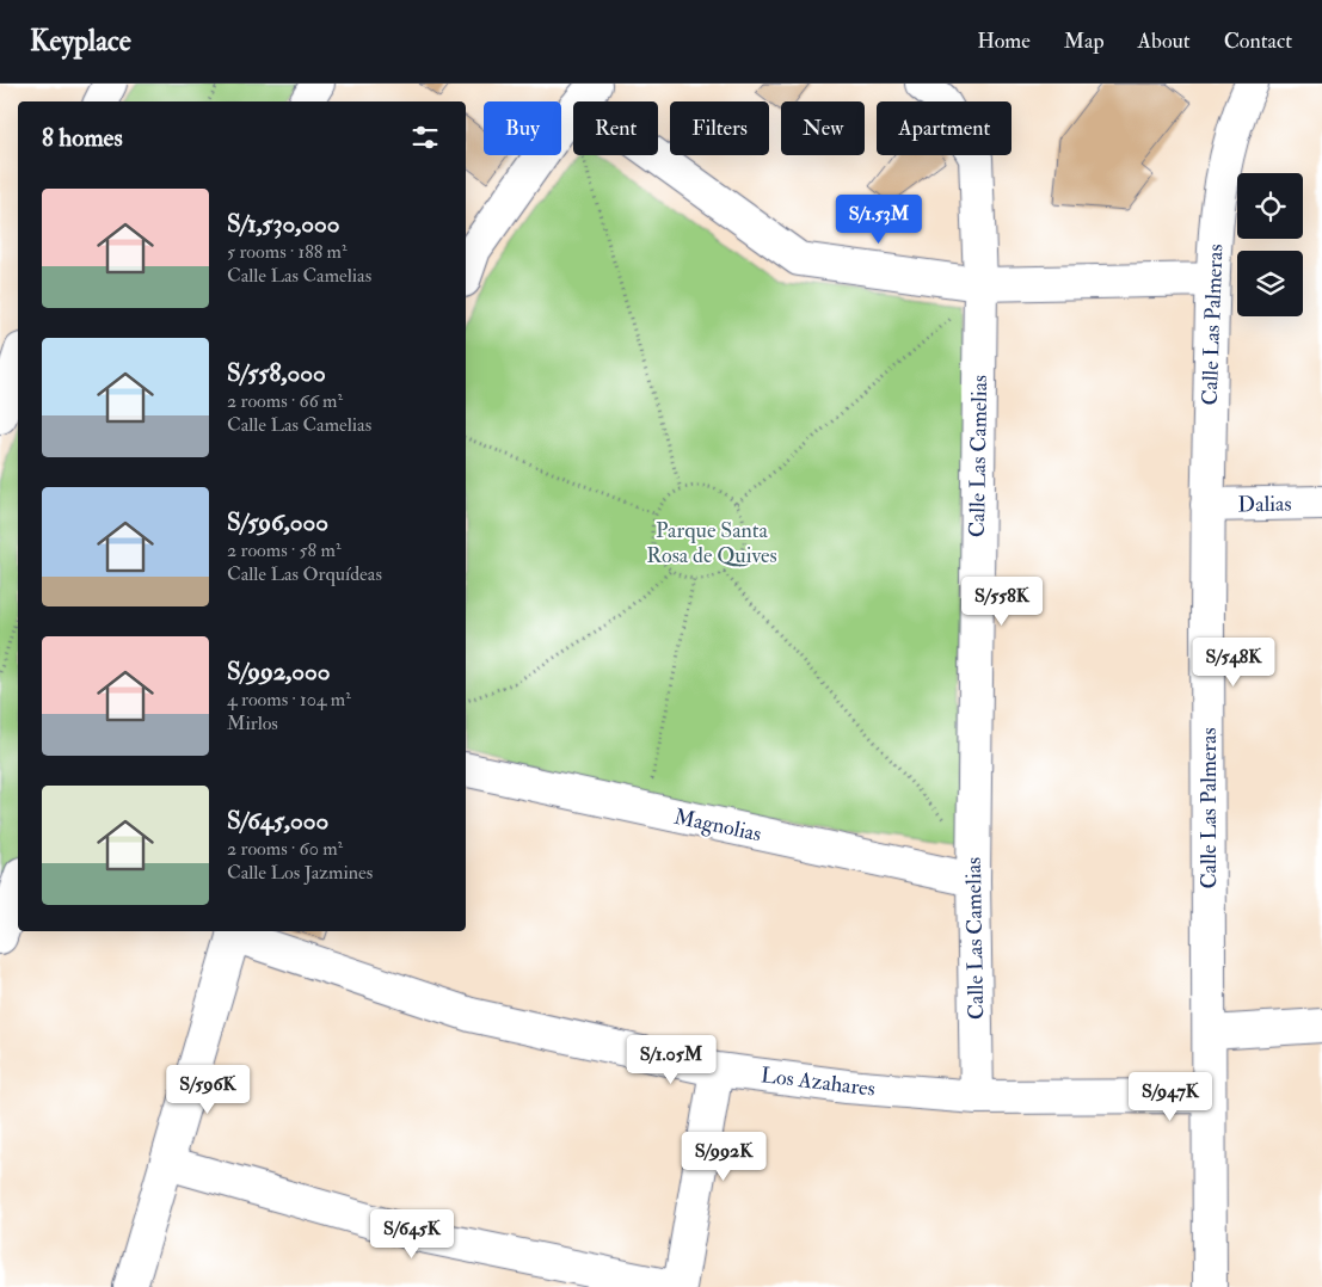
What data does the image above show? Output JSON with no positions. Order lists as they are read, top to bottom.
{
  "streets": {
    "street": [
      "Calle Las Palmeras",
      "Calle Las Camelias",
      "Dalias",
      "Magnolias",
      "Los Azahares"
    ]
  },
  "crossings": [
    ["Calle Las Palmeras", "Dalias"],
    ["Calle Las Palmeras", "Los Azahares"],
    ["Calle Las Camelias", "Magnolias"],
    ["Calle Las Camelias", "Los Azahares"]
  ],
  "parks": ["Parque Santa Rosa de Quives"],
  "page": {
    "header": "Keyplace",
    "nav": [
      "Home",
      "Map",
      "About",
      "Contact"
    ],
    "chip": [
      "Buy",
      "Rent",
      "Filters",
      "New",
      "Apartment"
    ],
    "heading": "8 homes",
    "list": [
      {
        "name": "S/1,530,000",
        "note": "5 rooms · 188 m² · Calle Las Camelias"
      },
      {
        "name": "S/558,000",
        "note": "2 rooms · 66 m² · Calle Las Camelias"
      },
      {
        "name": "S/596,000",
        "note": "2 rooms · 58 m² · Calle Las Orquídeas"
      },
      {
        "name": "S/992,000",
        "note": "4 rooms · 104 m² · Mirlos"
      },
      {
        "name": "S/645,000",
        "note": "2 rooms · 60 m² · Calle Los Jazmines"
      }
    ],
    "price": [
      "S/1.53M",
      "S/558K",
      "S/548K",
      "S/1.05M",
      "S/596K",
      "S/947K",
      "S/992K",
      "S/645K"
    ]
  }
}
